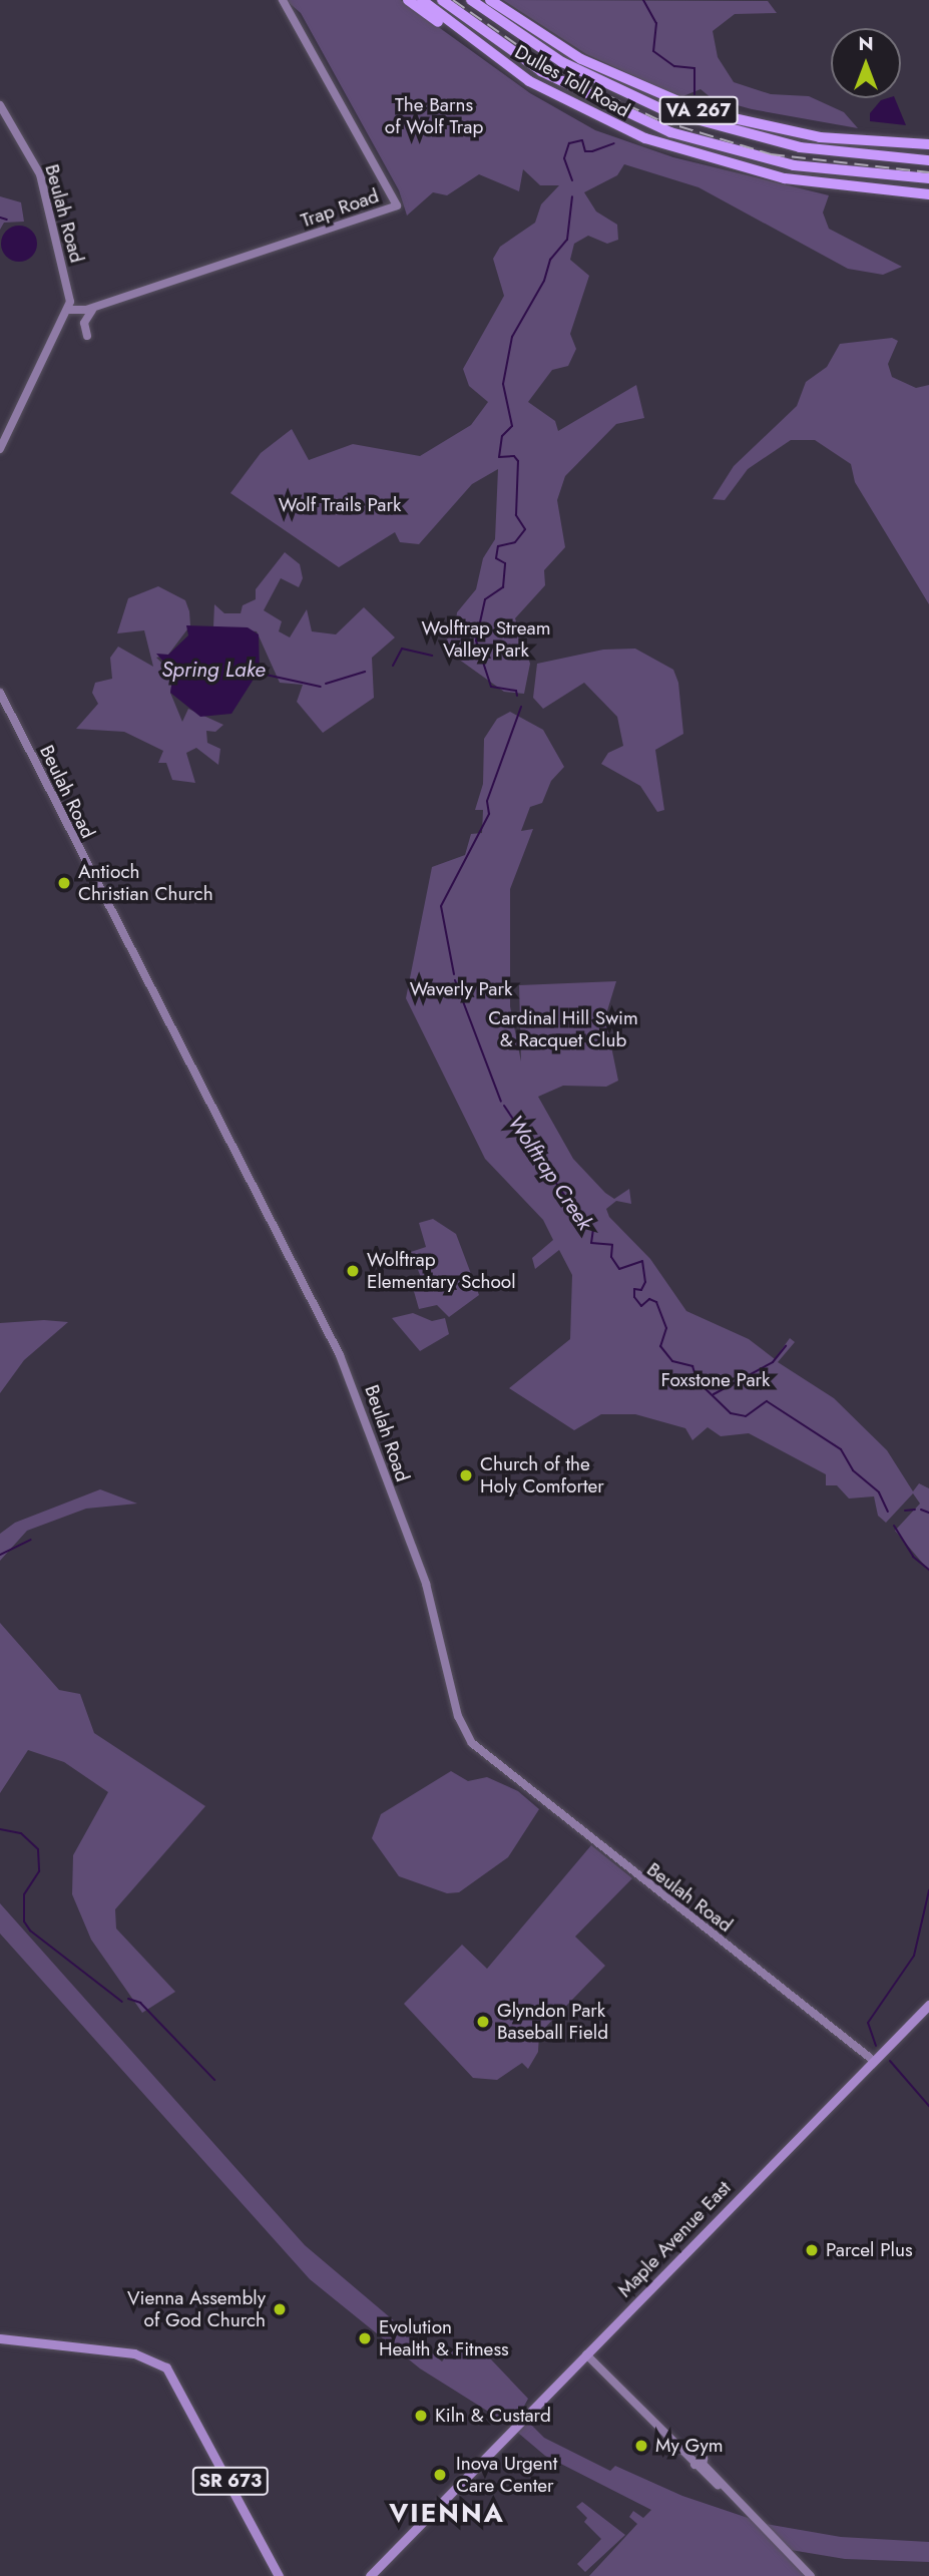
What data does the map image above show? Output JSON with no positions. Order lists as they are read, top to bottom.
{
  "streets": {
    "highway": ["Dulles Toll Road", "VA 267"],
    "main road": [
      "Trap Road",
      "Beulah Road",
      "Maple Avenue East",
      "SR 673"
    ]
  },
  "crossings": [
    ["Trap Road", "Beulah Road"],
    ["Beulah Road", "Maple Avenue East"]
  ],
  "districts": ["VIENNA"],
  "water": ["Spring Lake", "Wolftrap Creek"],
  "parks": [
    "The Barns of Wolf Trap",
    "Wolf Trails Park",
    "Wolftrap Stream Valley Park",
    "Waverly Park",
    "Cardinal Hill Swim & Racquet Club",
    "Foxstone Park"
  ],
  "places": [
    "Antioch Christian Church",
    "Wolftrap Elementary School",
    "Church of the Holy Comforter",
    "Glyndon Park Baseball Field",
    "Parcel Plus",
    "Vienna Assembly of God Church",
    "Evolution Health & Fitness",
    "Kiln & Custard",
    "My Gym",
    "Inova Urgent Care Center"
  ],
  "north": "top"
}
